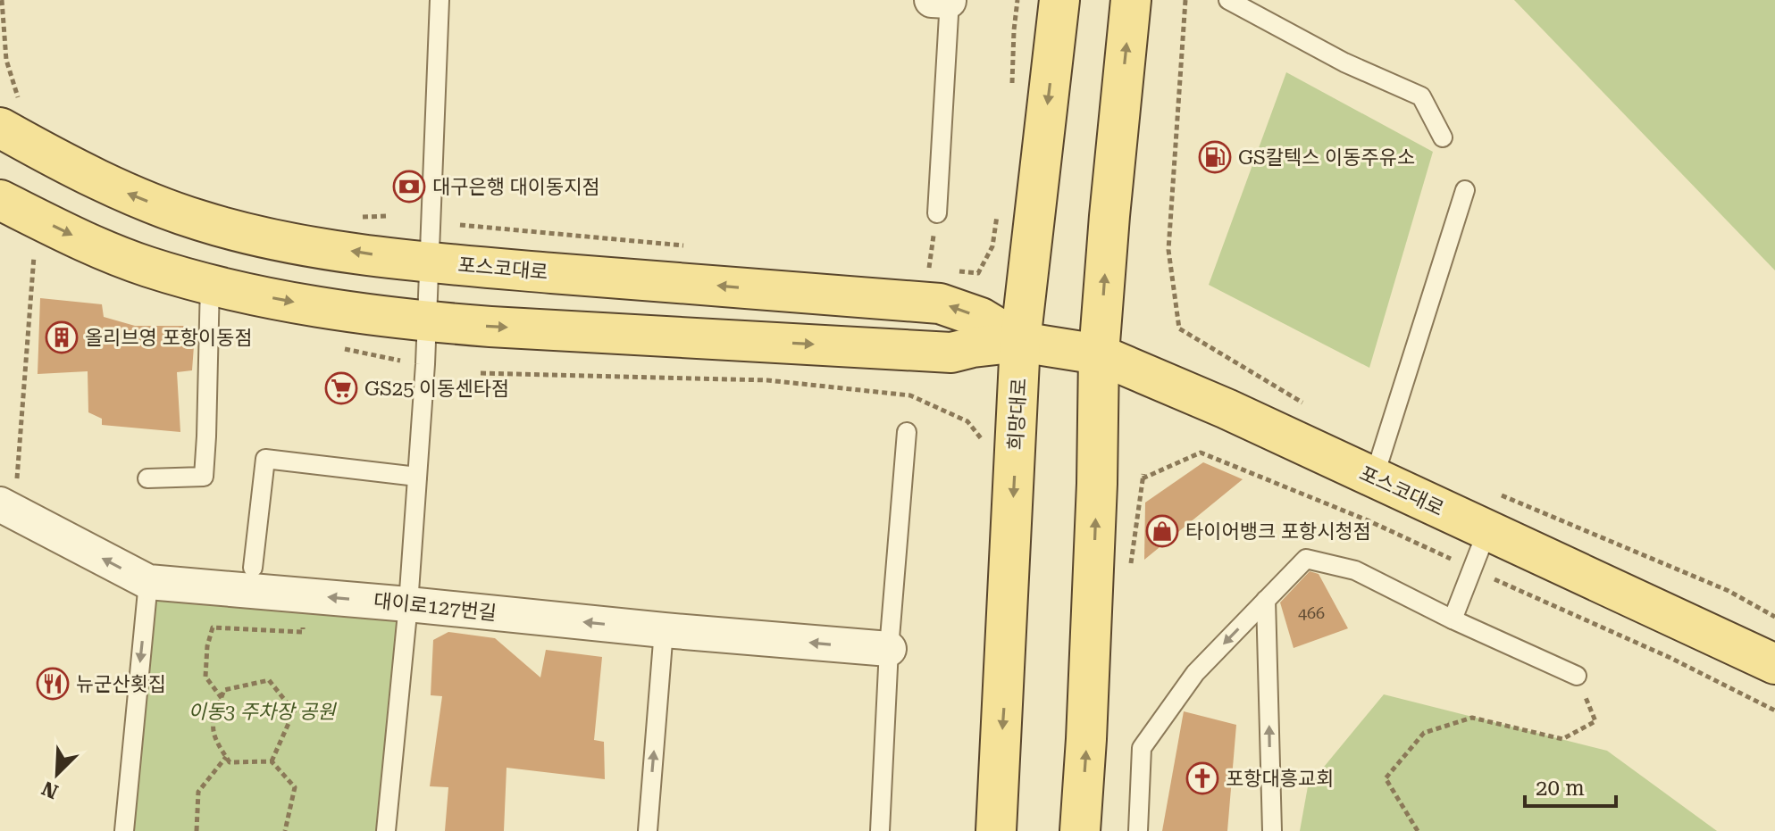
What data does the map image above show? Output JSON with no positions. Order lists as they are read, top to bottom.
{
  "streets": {
    "main road": ["포스코대로", "희망대로"],
    "street": ["대이로127번길"]
  },
  "crossings": [
    ["포스코대로", "희망대로"]
  ],
  "one_way": ["대이로127번길"],
  "parks": ["이동3 주차장 공원"],
  "places": {
    "fuel station": ["GS칼텍스 이동주유소"],
    "bank": ["대구은행 대이동지점"],
    "building": ["올리브영 포항이동점"],
    "supermarket": ["GS25 이동센타점"],
    "shop": ["타이어뱅크 포항시청점"],
    "restaurant": ["뉴군산횟집"],
    "church": ["포항대흥교회"]
  },
  "house_numbers": ["466"],
  "scale_bar": "20 m",
  "north": "bottom left"
}
